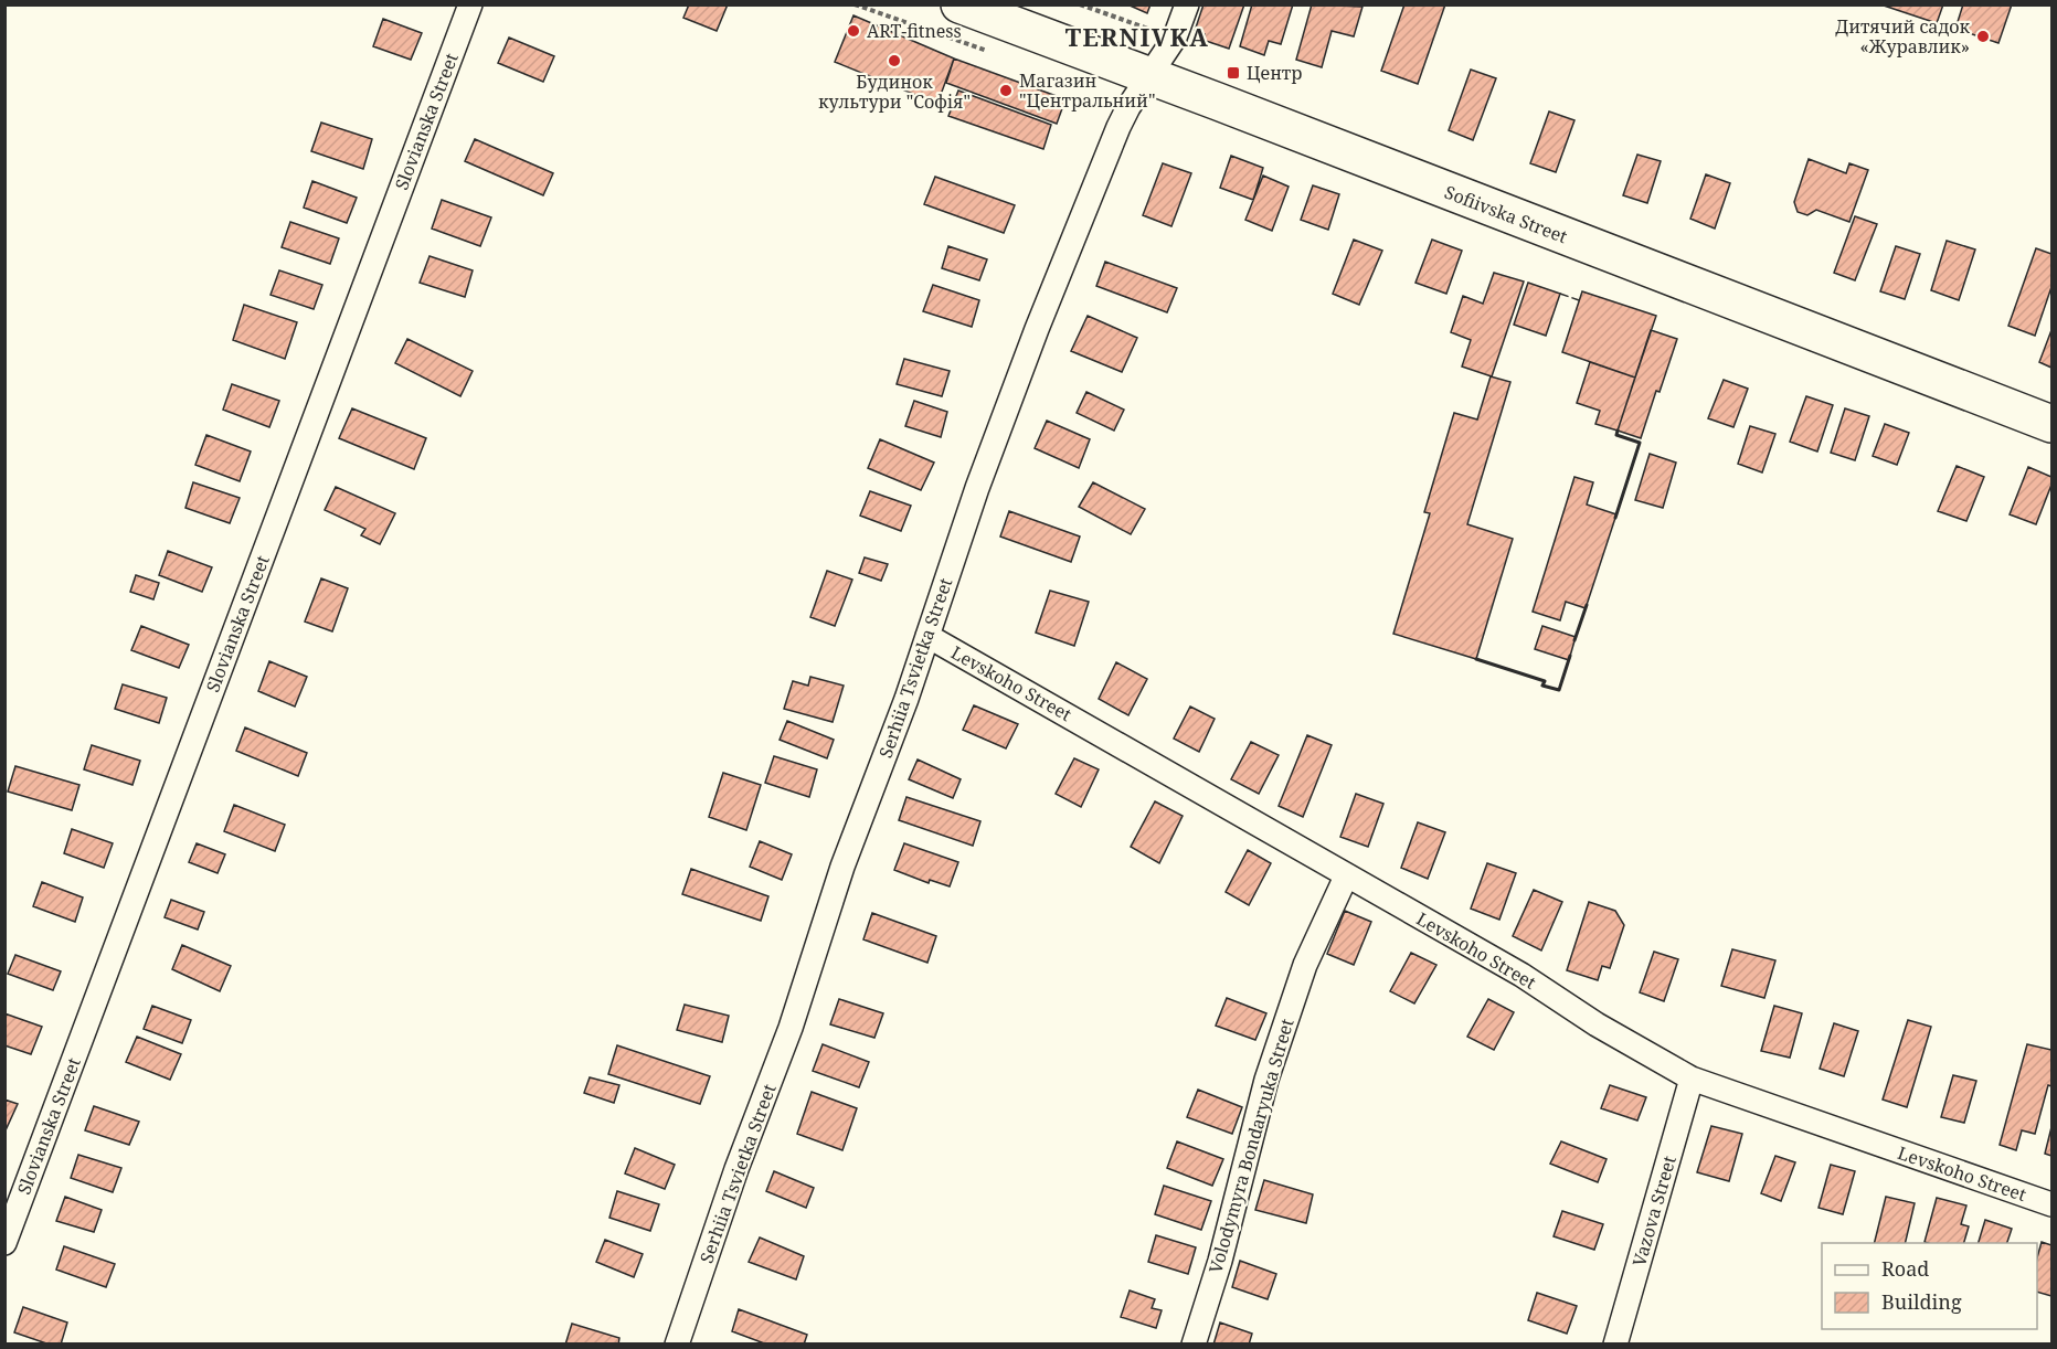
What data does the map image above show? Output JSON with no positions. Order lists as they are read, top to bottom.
{
  "streets": {
    "main road": ["Sofiivska Street"],
    "street": [
      "Slovianska Street",
      "Serhiia Tsvietka Street",
      "Levskoho Street",
      "Volodymyra Bondaryuka Street",
      "Vazova Street"
    ]
  },
  "crossings": [
    ["Sofiivska Street", "Serhiia Tsvietka Street"],
    ["Serhiia Tsvietka Street", "Levskoho Street"],
    ["Levskoho Street", "Volodymyra Bondaryuka Street"],
    ["Levskoho Street", "Vazova Street"]
  ],
  "districts": ["TERNIVKA"],
  "places": {
    "other": [
      "ART-fitness",
      "Дитячий садок «Журавлик»",
      "Будинок культури \"Софія\"",
      "Магазин \"Центральний\""
    ],
    "transit": ["Центр"]
  },
  "legend": ["Road", "Building"]
}
